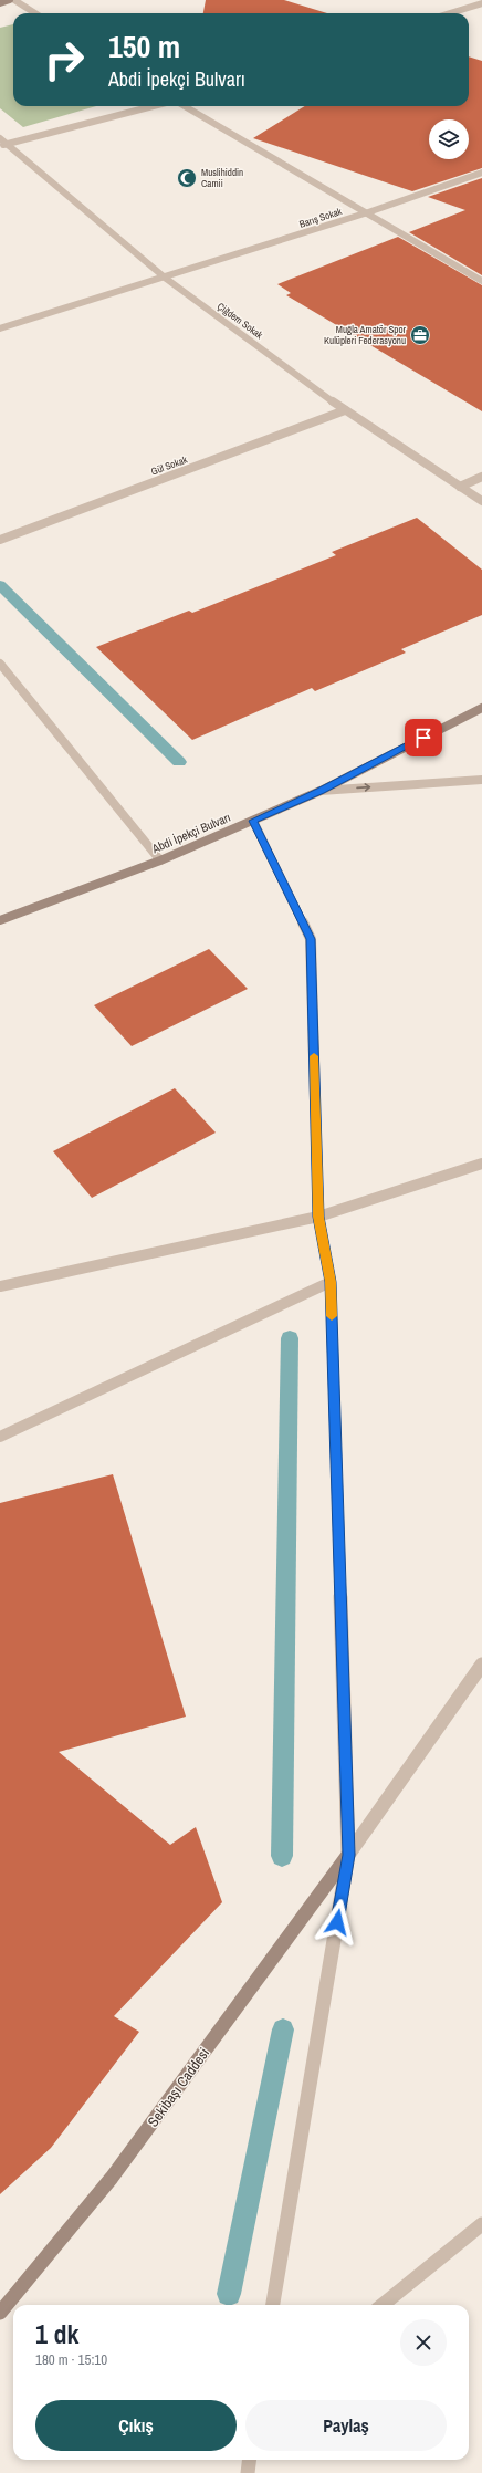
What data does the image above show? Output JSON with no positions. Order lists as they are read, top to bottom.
{
  "streets": {
    "main road": ["Abdi İpekçi Bulvarı", "Sekibaşı Caddesi"],
    "street": ["Barış Sokak", "Çiğdem Sokak", "Gül Sokak"]
  },
  "crossings": [
    ["Barış Sokak", "Çiğdem Sokak"],
    ["Çiğdem Sokak", "Gül Sokak"]
  ],
  "places": {
    "mosque": ["Muslihiddin Camii"],
    "office": ["Muğla Amatör Spor Kulüpleri Federasyonu"]
  },
  "page": {
    "turn": ["150 m", "Abdi İpekçi Bulvarı"],
    "heading": ["1 dk", "180 m · 15:10"],
    "buttons": ["Çıkış", "Paylaş"]
  }
}
